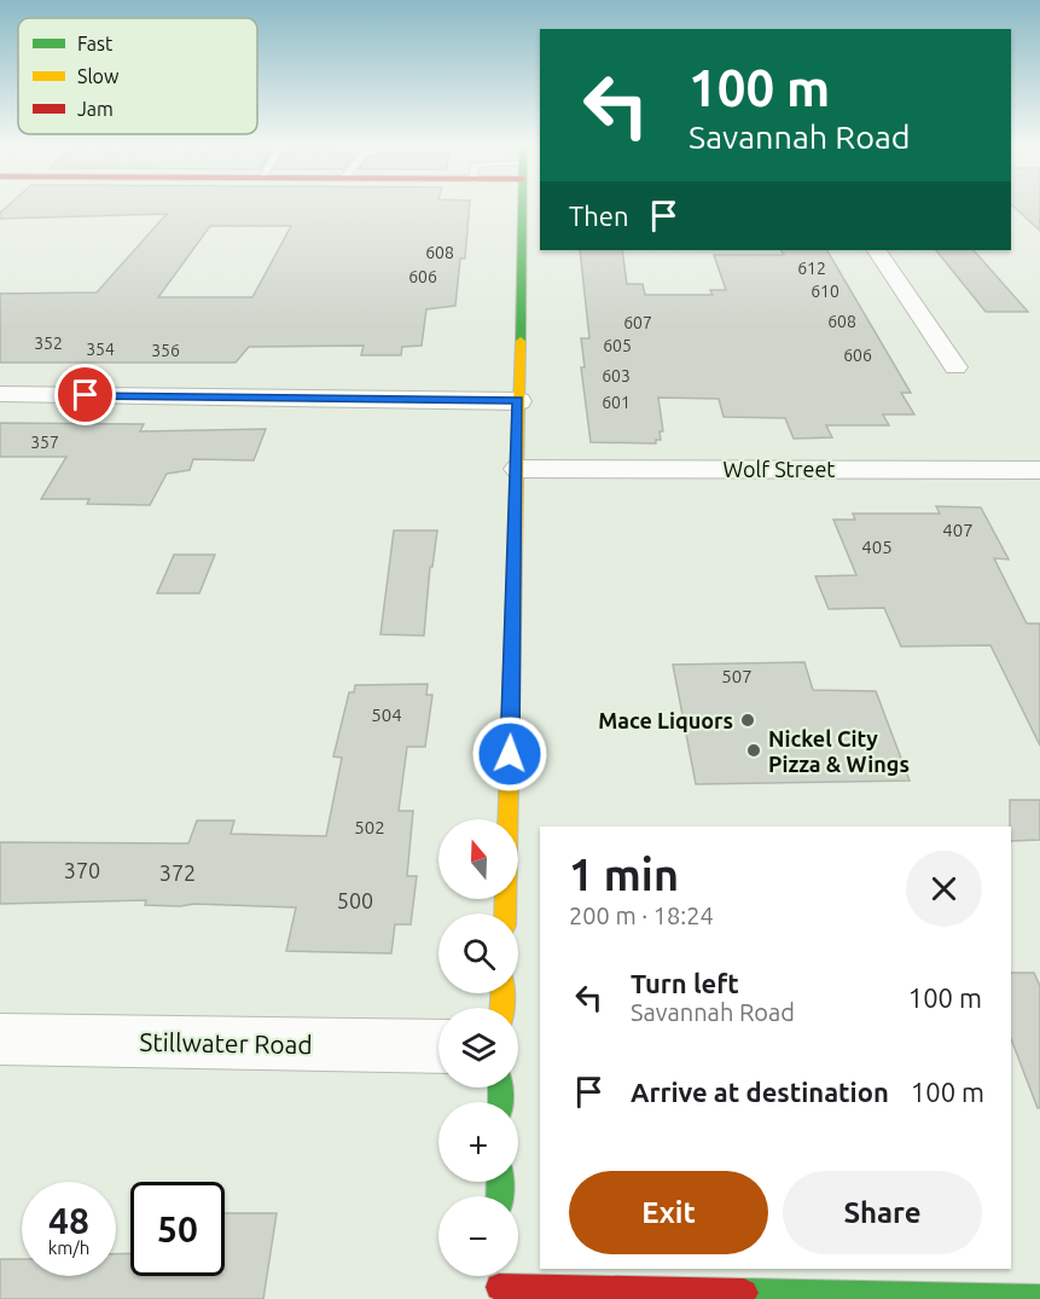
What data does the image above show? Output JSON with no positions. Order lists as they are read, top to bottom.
{
  "streets": {
    "street": ["Wolf Street", "Stillwater Road"]
  },
  "places": ["Mace Liquors", "Nickel City Pizza & Wings"],
  "house_numbers": [
    "608",
    "612",
    "606",
    "610",
    "608",
    "607",
    "352",
    "605",
    "354",
    "356",
    "606",
    "603",
    "601",
    "357",
    "407",
    "405",
    "507",
    "504",
    "502",
    "370",
    "372",
    "500"
  ],
  "legend": ["Fast", "Slow", "Jam"],
  "north": "top",
  "page": {
    "turn": ["100 m", "Savannah Road"],
    "then": "Then",
    "map_buttons": ["+", "−"],
    "heading": ["1 min", "200 m · 18:24"],
    "list": [
      {
        "name": "Turn left",
        "note": "Savannah Road",
        "value": "100 m"
      },
      {
        "name": "Arrive at destination",
        "value": "100 m"
      }
    ],
    "buttons": ["Exit", "Share"],
    "speed": "48 km/h",
    "limit": "50"
  }
}
